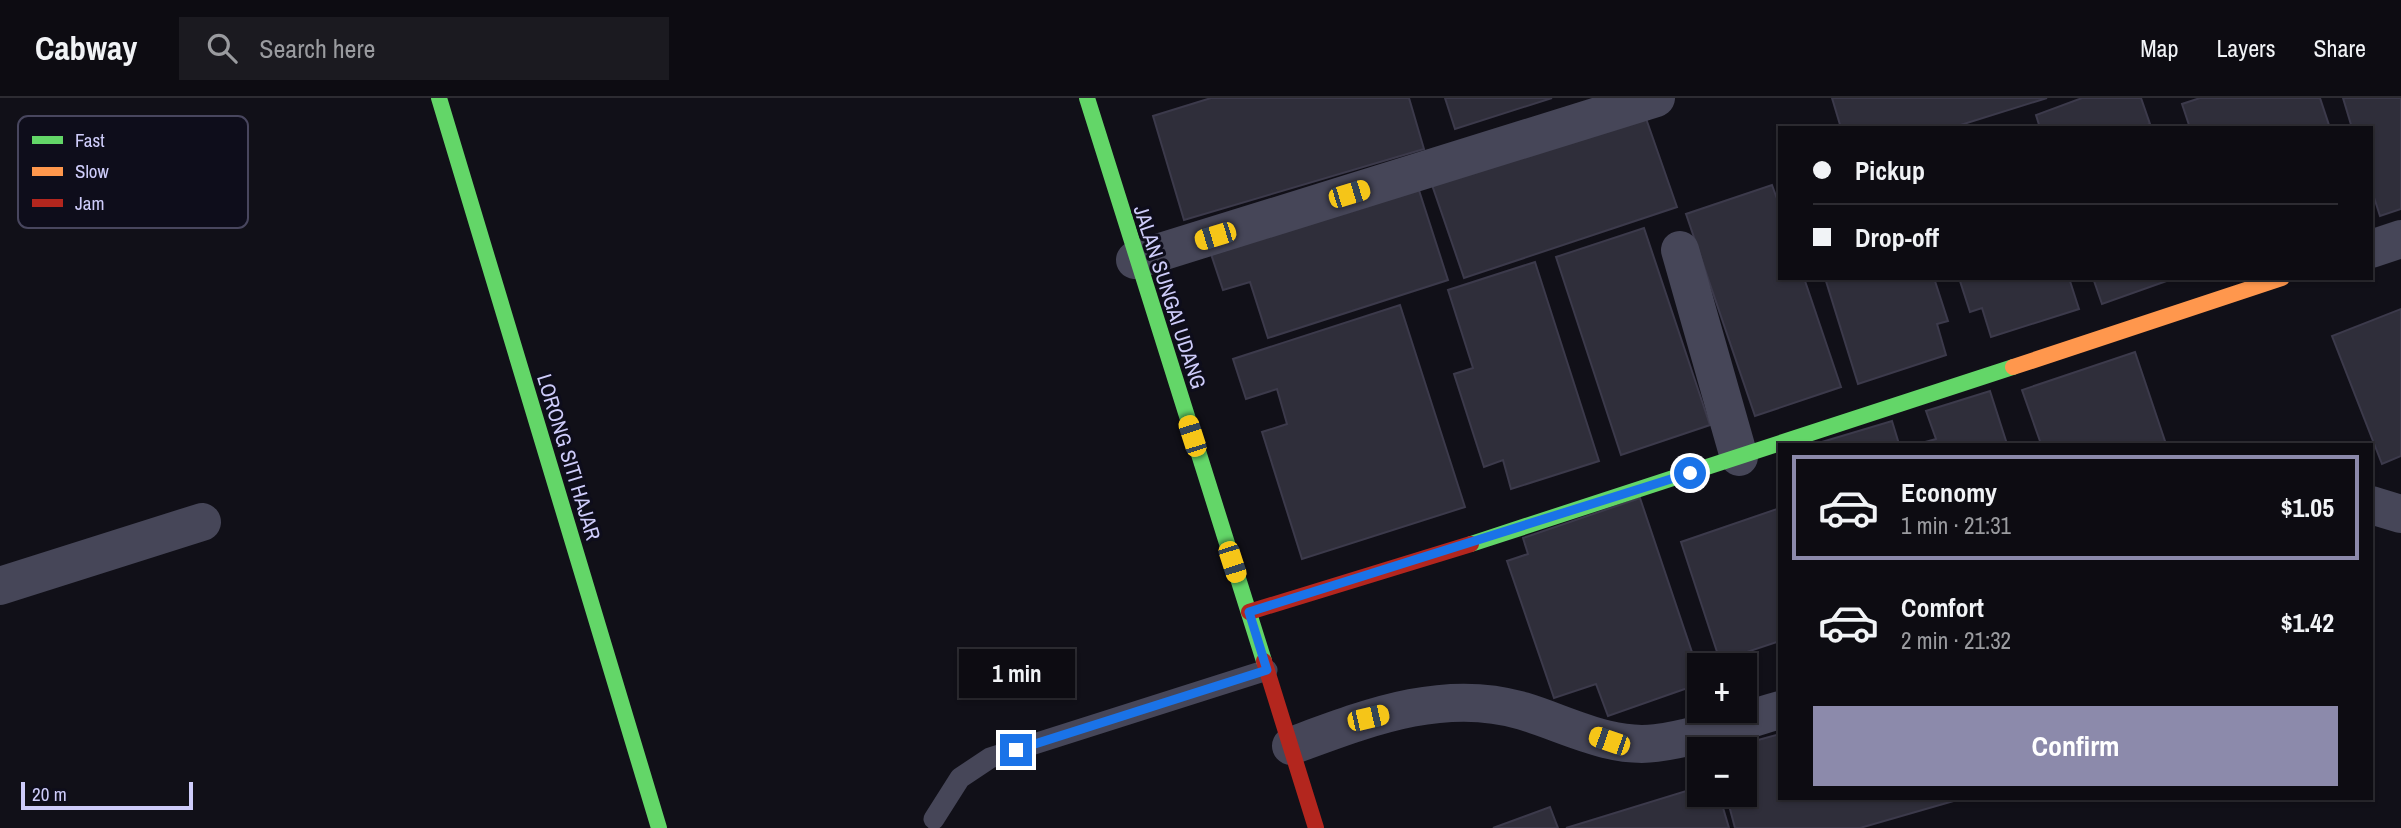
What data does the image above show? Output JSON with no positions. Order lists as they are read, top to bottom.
{
  "streets": {
    "street": ["JALAN SUNGAI UDANG", "LORONG SITI HAJAR"]
  },
  "legend": ["Fast", "Slow", "Jam"],
  "scale_bar": "20 m",
  "page": {
    "header": "Cabway",
    "search": "Search here",
    "nav": ["Map", "Layers", "Share"],
    "banner": ["Pickup", "Drop-off"],
    "list": [
      {
        "name": "Economy",
        "note": "1 min · 21:31",
        "value": "$1.05"
      },
      {
        "name": "Comfort",
        "note": "2 min · 21:32",
        "value": "$1.42"
      }
    ],
    "bubble": "1 min",
    "map_buttons": ["+", "−"],
    "buttons": "Confirm",
    "scale": "20 m"
  }
}
